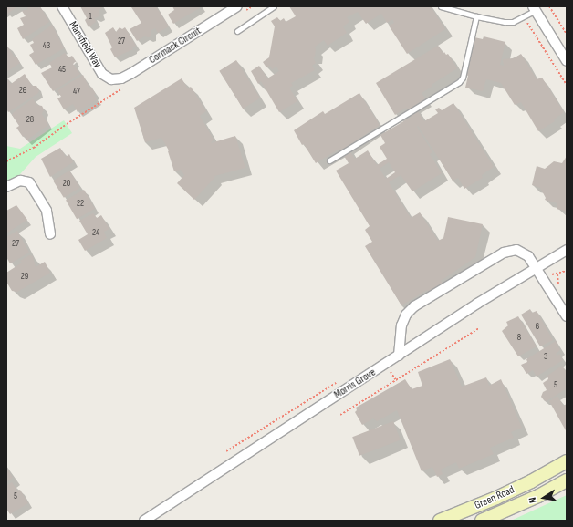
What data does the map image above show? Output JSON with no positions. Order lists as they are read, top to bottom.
{
  "streets": {
    "main road": ["Green Road"],
    "street": ["Mansfield Way", "Cormack Circuit", "Morris Grove"]
  },
  "crossings": [
    ["Mansfield Way", "Cormack Circuit"]
  ],
  "house_numbers": [
    "1",
    "27",
    "43",
    "45",
    "26",
    "47",
    "28",
    "20",
    "22",
    "24",
    "27",
    "29",
    "6",
    "8",
    "3",
    "5",
    "5"
  ],
  "north": "left"
}
